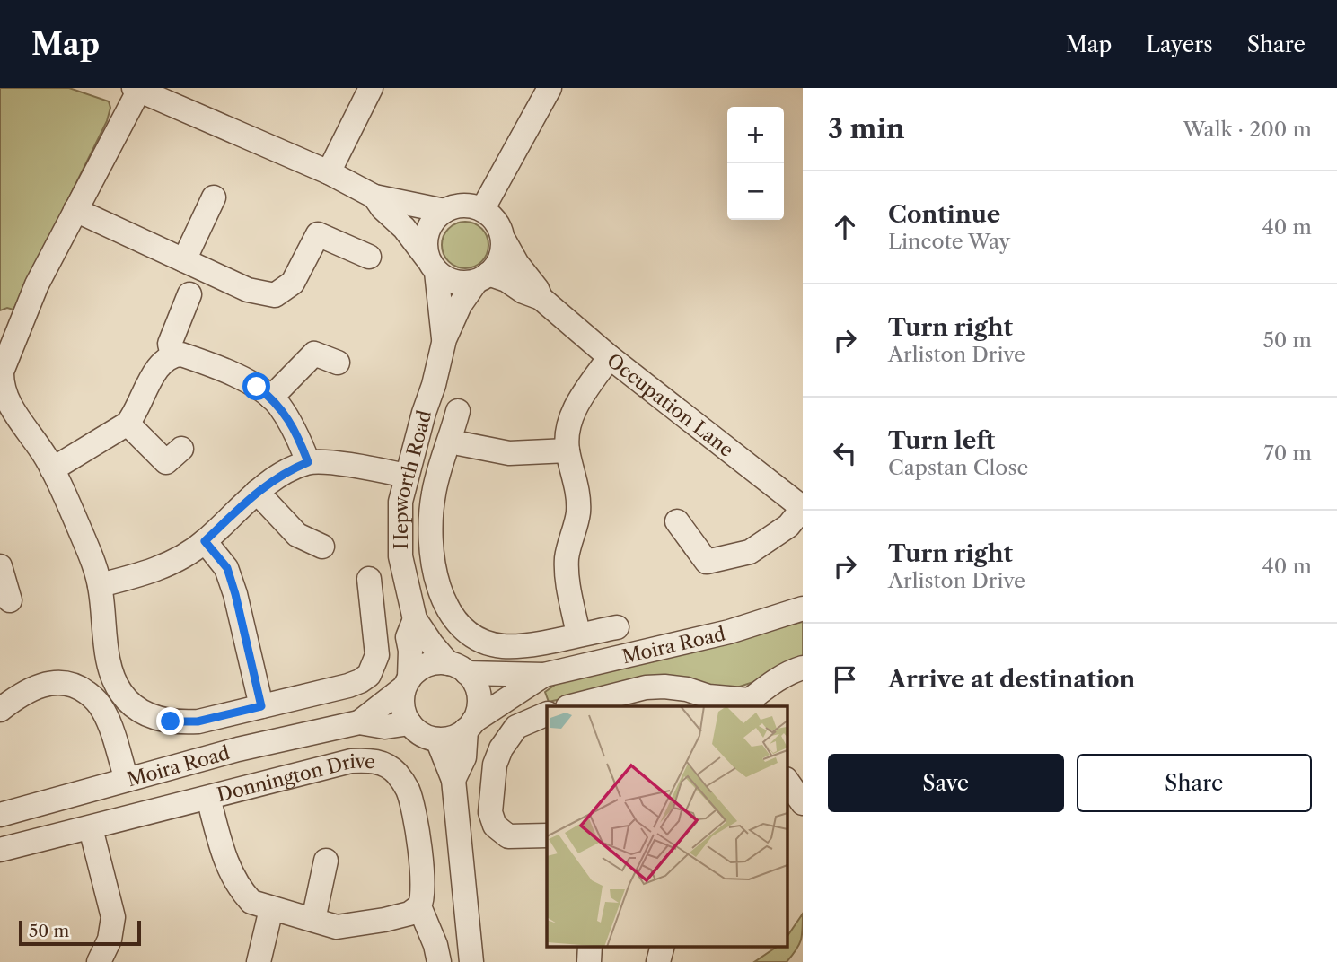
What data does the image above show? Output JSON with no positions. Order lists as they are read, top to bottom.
{
  "streets": {
    "street": [
      "Occupation Lane",
      "Hepworth Road",
      "Moira Road",
      "Donnington Drive"
    ]
  },
  "crossings": [
    ["Hepworth Road", "Moira Road"]
  ],
  "scale_bar": "50 m",
  "page": {
    "header": "Map",
    "nav": ["Map", "Layers", "Share"],
    "heading": ["3 min", "Walk · 200 m"],
    "map_buttons": ["+", "−"],
    "list": [
      ["Continue", "Lincote Way", "40 m"],
      ["Turn right", "Arliston Drive", "50 m"],
      ["Turn left", "Capstan Close", "70 m"],
      ["Turn right", "Arliston Drive", "40 m"],
      "Arrive at destination"
    ],
    "buttons": ["Save", "Share"],
    "scale": "50 m"
  }
}
